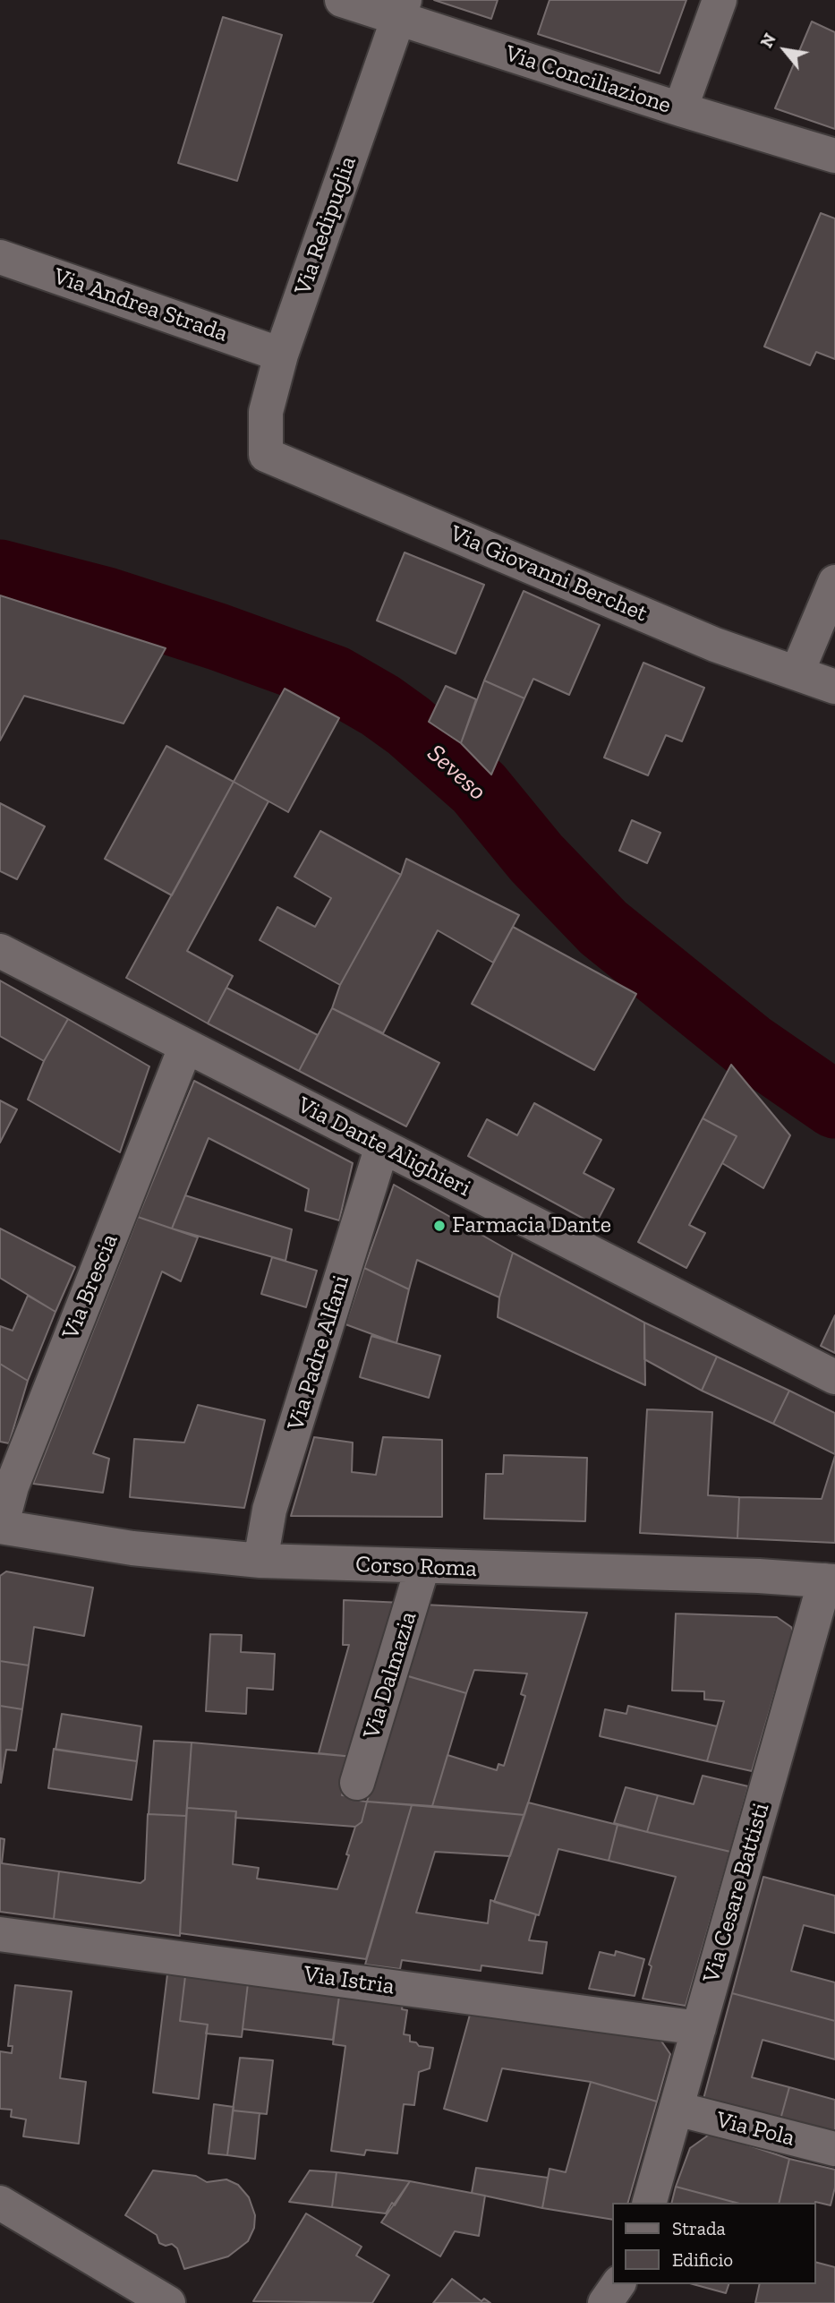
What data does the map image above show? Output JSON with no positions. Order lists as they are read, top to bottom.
{
  "streets": {
    "street": [
      "Via Conciliazione",
      "Via Redipuglia",
      "Via Andrea Strada",
      "Via Giovanni Berchet",
      "Via Dante Alighieri",
      "Via Brescia",
      "Via Padre Alfani",
      "Corso Roma",
      "Via Dalmazia",
      "Via Cesare Battisti",
      "Via Istria",
      "Via Pola"
    ]
  },
  "crossings": [
    ["Via Conciliazione", "Via Redipuglia"],
    ["Via Redipuglia", "Via Andrea Strada"],
    ["Via Redipuglia", "Via Giovanni Berchet"],
    ["Via Dante Alighieri", "Via Brescia"],
    ["Via Dante Alighieri", "Via Padre Alfani"],
    ["Via Brescia", "Corso Roma"],
    ["Via Padre Alfani", "Corso Roma"],
    ["Corso Roma", "Via Dalmazia"],
    ["Corso Roma", "Via Cesare Battisti"],
    ["Via Cesare Battisti", "Via Istria"],
    ["Via Cesare Battisti", "Via Pola"]
  ],
  "water": ["Seveso"],
  "places": ["Farmacia Dante"],
  "legend": ["Strada", "Edificio"],
  "north": "top left"
}
